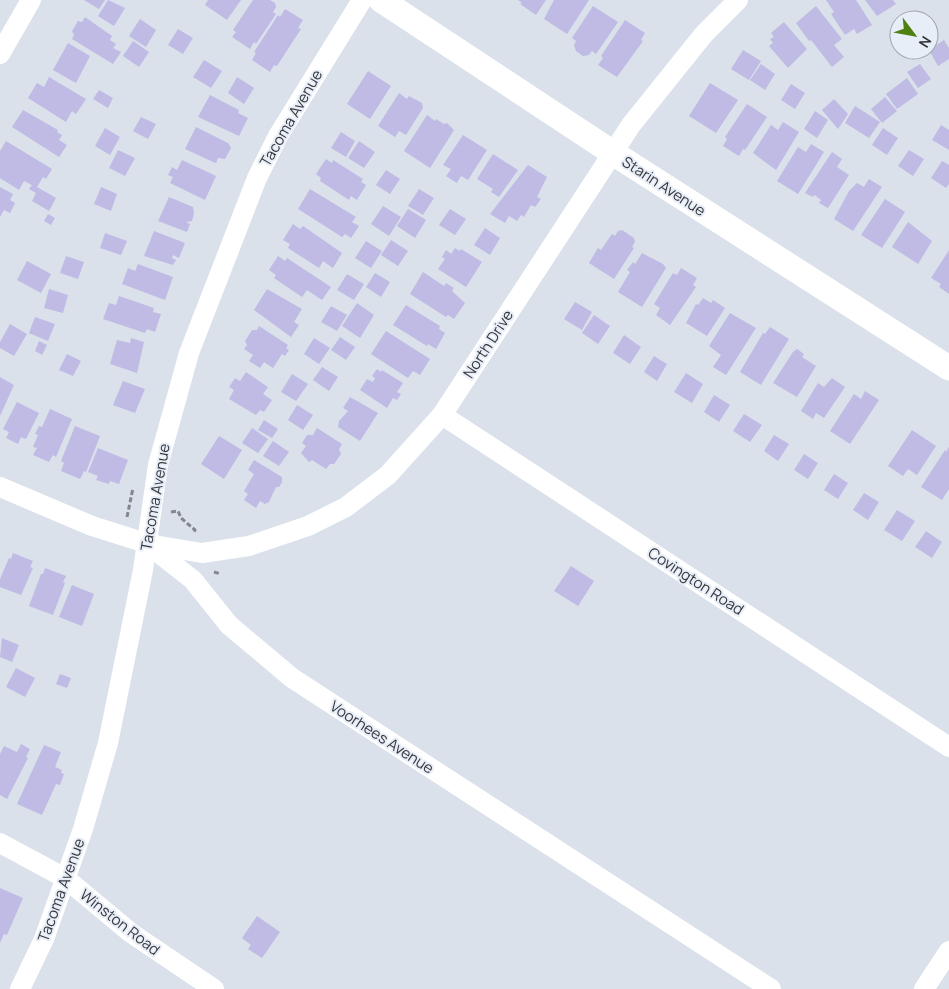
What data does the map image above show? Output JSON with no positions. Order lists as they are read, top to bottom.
{
  "streets": {
    "street": [
      "Tacoma Avenue",
      "Starin Avenue",
      "North Drive",
      "Covington Road",
      "Voorhees Avenue",
      "Winston Road"
    ]
  },
  "crossings": [
    ["Tacoma Avenue", "North Drive"],
    ["Tacoma Avenue", "Voorhees Avenue"],
    ["Tacoma Avenue", "Winston Road"],
    ["Starin Avenue", "North Drive"],
    ["North Drive", "Covington Road"],
    ["North Drive", "Voorhees Avenue"]
  ],
  "north": "bottom right"
}
